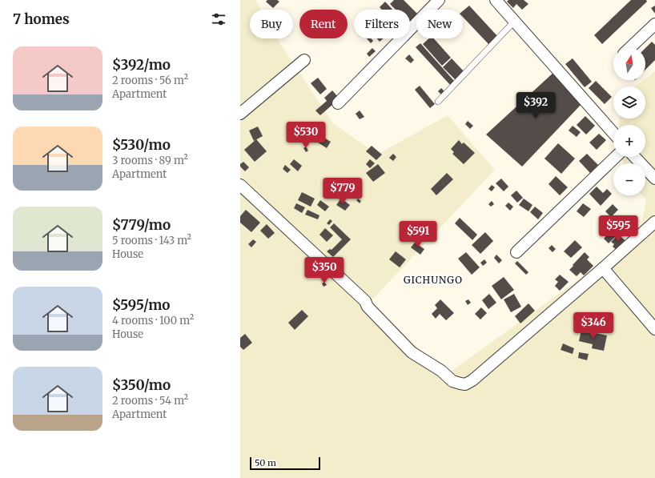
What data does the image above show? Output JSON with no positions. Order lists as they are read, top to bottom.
{
  "districts": ["GICHUNGO"],
  "scale_bar": "50 m",
  "north": "top",
  "page": {
    "heading": "7 homes",
    "chip": [
      "Buy",
      "Rent",
      "Filters",
      "New"
    ],
    "list": [
      {
        "name": "$392/mo",
        "note": "2 rooms · 56 m² · Apartment"
      },
      {
        "name": "$530/mo",
        "note": "3 rooms · 89 m² · Apartment"
      },
      {
        "name": "$779/mo",
        "note": "5 rooms · 143 m² · House"
      },
      {
        "name": "$595/mo",
        "note": "4 rooms · 100 m² · House"
      },
      {
        "name": "$350/mo",
        "note": "2 rooms · 54 m² · Apartment"
      }
    ],
    "map_buttons": ["+", "−"],
    "price": [
      "$392",
      "$530",
      "$779",
      "$595",
      "$591",
      "$350",
      "$346"
    ],
    "scale": "50 m"
  }
}
